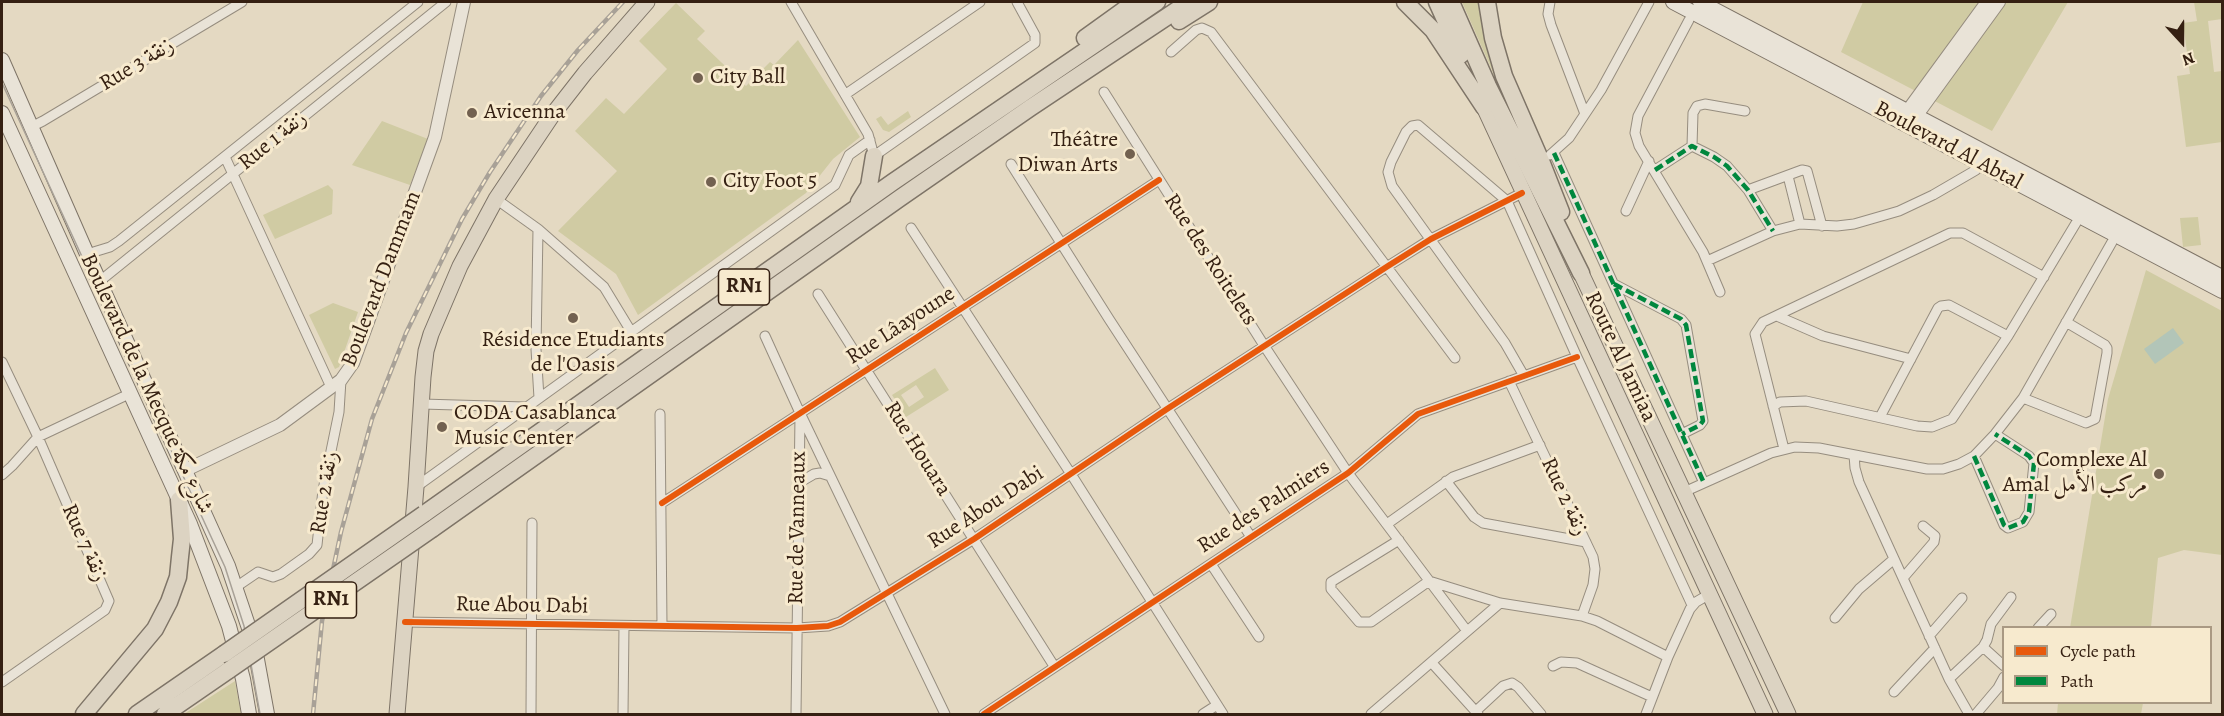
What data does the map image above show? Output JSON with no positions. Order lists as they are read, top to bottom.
{
  "streets": {
    "highway": ["RN1", "Route Al Jamiaa"],
    "main road": ["Boulevard Al Abtal", "Boulevard de la Mecque شارع مكة"],
    "street": [
      "Rue 3 زنقة",
      "Rue 1 زنقة",
      "Rue des Roitelets",
      "Boulevard Dammam",
      "Rue Lâayoune",
      "Rue Houara",
      "Rue 2 زنقة",
      "Rue des Palmiers",
      "Rue Abou Dabi",
      "Rue de Vanneaux",
      "Rue 7 زنقة"
    ]
  },
  "crossings": [
    ["Rue 3 زنقة", "Boulevard de la Mecque شارع مكة"],
    ["Rue 1 زنقة", "Boulevard de la Mecque شارع مكة"],
    ["Rue 1 زنقة", "Rue 2 زنقة"],
    ["Rue des Roitelets", "Rue Lâayoune"],
    ["Rue des Roitelets", "Rue des Palmiers"],
    ["Rue des Roitelets", "Rue Abou Dabi"],
    ["Boulevard Dammam", "Boulevard de la Mecque شارع مكة"],
    ["Boulevard Dammam", "Rue 2 زنقة"],
    ["Rue Lâayoune", "Rue Houara"],
    ["Rue Lâayoune", "Rue de Vanneaux"],
    ["Route Al Jamiaa", "Rue Abou Dabi"],
    ["Boulevard de la Mecque شارع مكة", "Rue 2 زنقة"],
    ["Rue Houara", "Rue des Palmiers"],
    ["Rue Houara", "Rue Abou Dabi"],
    ["Rue 2 زنقة", "Rue des Palmiers"],
    ["Rue Abou Dabi", "Rue de Vanneaux"]
  ],
  "places": [
    "City Ball",
    "Avicenna",
    "Théâtre Diwan Arts",
    "City Foot 5",
    "Résidence Etudiants de l'Oasis",
    "CODA Casablanca Music Center",
    "Complexe Al Amal مركب الأمل"
  ],
  "legend": ["Cycle path", "Path"],
  "north": "bottom"
}
